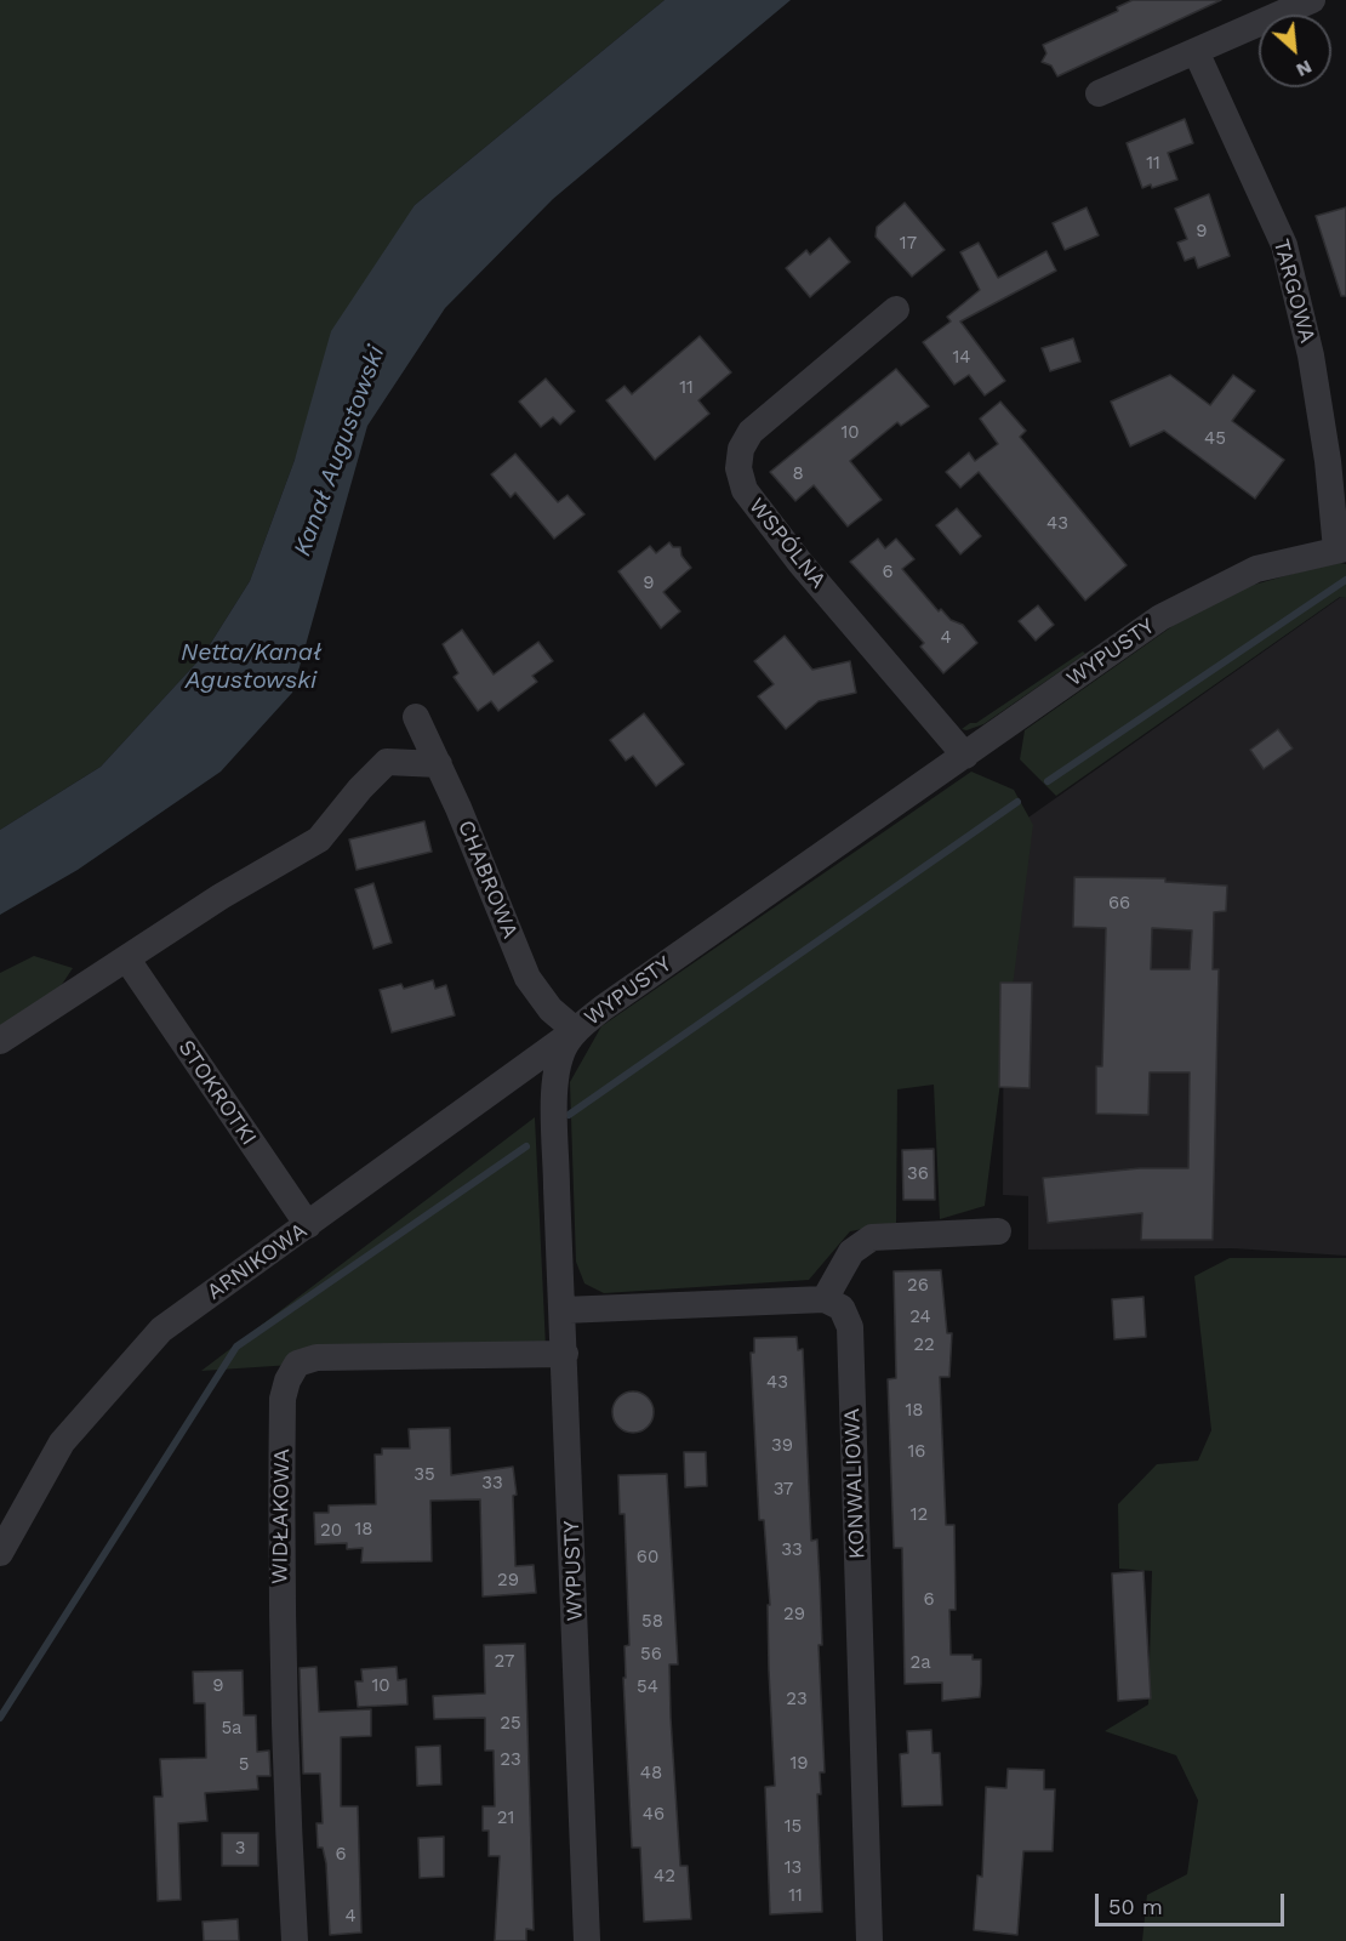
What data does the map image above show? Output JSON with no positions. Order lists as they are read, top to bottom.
{
  "streets": {
    "street": [
      "TARGOWA",
      "WSPÓLNA",
      "WYPUSTY",
      "CHABROWA",
      "STOKROTKI",
      "ARNIKOWA",
      "KONWALIOWA",
      "WIDŁAKOWA"
    ]
  },
  "crossings": [
    ["TARGOWA", "WYPUSTY"],
    ["WSPÓLNA", "WYPUSTY"],
    ["WYPUSTY", "CHABROWA"],
    ["WYPUSTY", "ARNIKOWA"],
    ["WYPUSTY", "WIDŁAKOWA"],
    ["CHABROWA", "ARNIKOWA"],
    ["STOKROTKI", "ARNIKOWA"]
  ],
  "water": ["Kanał Augustowski", "Netta/Kanał Agustowski"],
  "house_numbers": [
    "11",
    "9",
    "17",
    "14",
    "11",
    "10",
    "45",
    "8",
    "43",
    "6",
    "9",
    "4",
    "66",
    "36",
    "26",
    "24",
    "22",
    "43",
    "18",
    "39",
    "16",
    "35",
    "33",
    "37",
    "12",
    "18",
    "20",
    "33",
    "60",
    "29",
    "6",
    "29",
    "58",
    "56",
    "27",
    "2a",
    "9",
    "10",
    "54",
    "23",
    "25",
    "5a",
    "23",
    "19",
    "5",
    "48",
    "46",
    "21",
    "15",
    "3",
    "6",
    "13",
    "42",
    "11",
    "4"
  ],
  "scale_bar": "50 m",
  "north": "bottom right"
}
